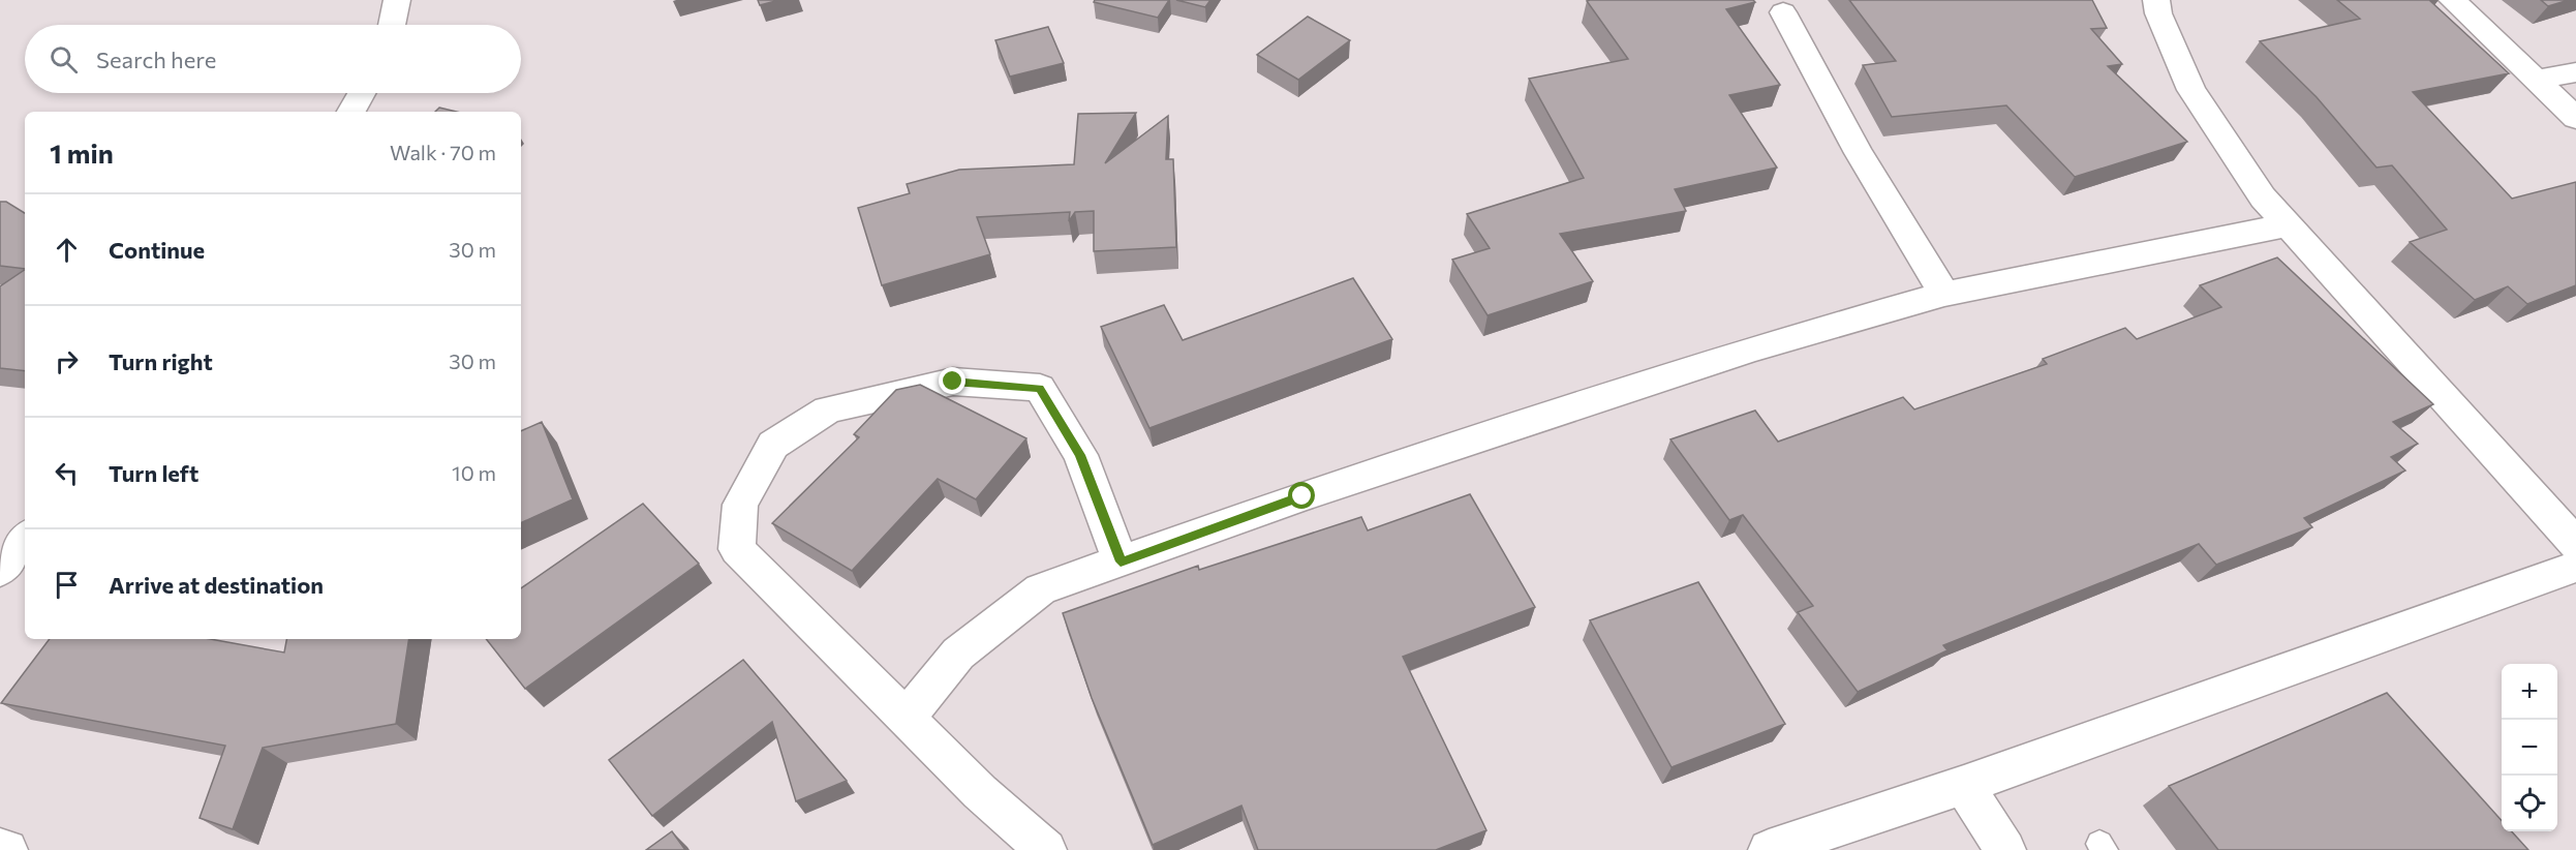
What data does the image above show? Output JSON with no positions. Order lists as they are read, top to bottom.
{
  "page": {
    "search": "Search here",
    "heading": ["1 min", "Walk · 70 m"],
    "list": [
      ["Continue", "30 m"],
      ["Turn right", "30 m"],
      ["Turn left", "10 m"],
      "Arrive at destination"
    ],
    "map_buttons": ["+", "−"]
  }
}
